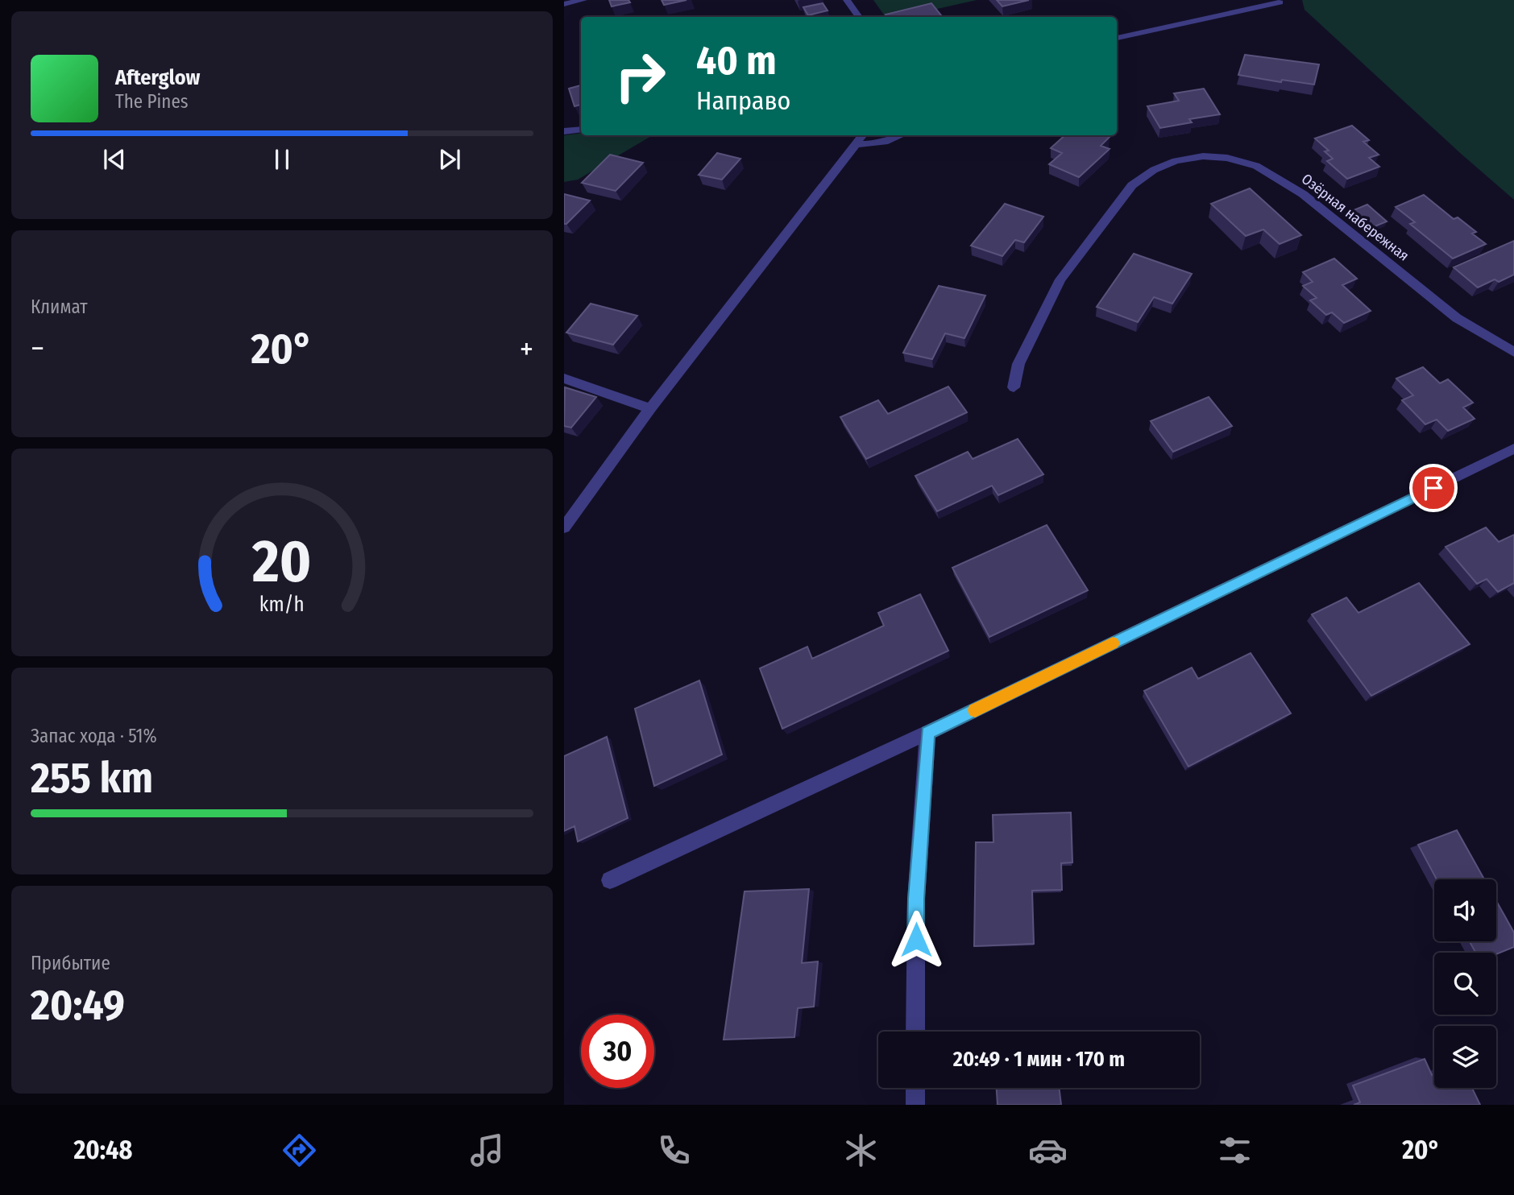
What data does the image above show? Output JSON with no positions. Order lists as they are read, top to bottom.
{
  "streets": {
    "street": ["Озёрная набережная"]
  },
  "page": {
    "turn": ["40 m", "Направо"],
    "song": ["Afterglow", "The Pines"],
    "tile": [
      "Климат",
      ["Запас хода · 51%", "255 km"],
      ["Прибытие", "20:49"]
    ],
    "heat": ["−", "20°", "+"],
    "limit": "30",
    "trip": "20:49 · 1 мин · 170 m",
    "tabs": ["20:48", "20°"],
    "gauge": ["20", "km/h"]
  }
}
